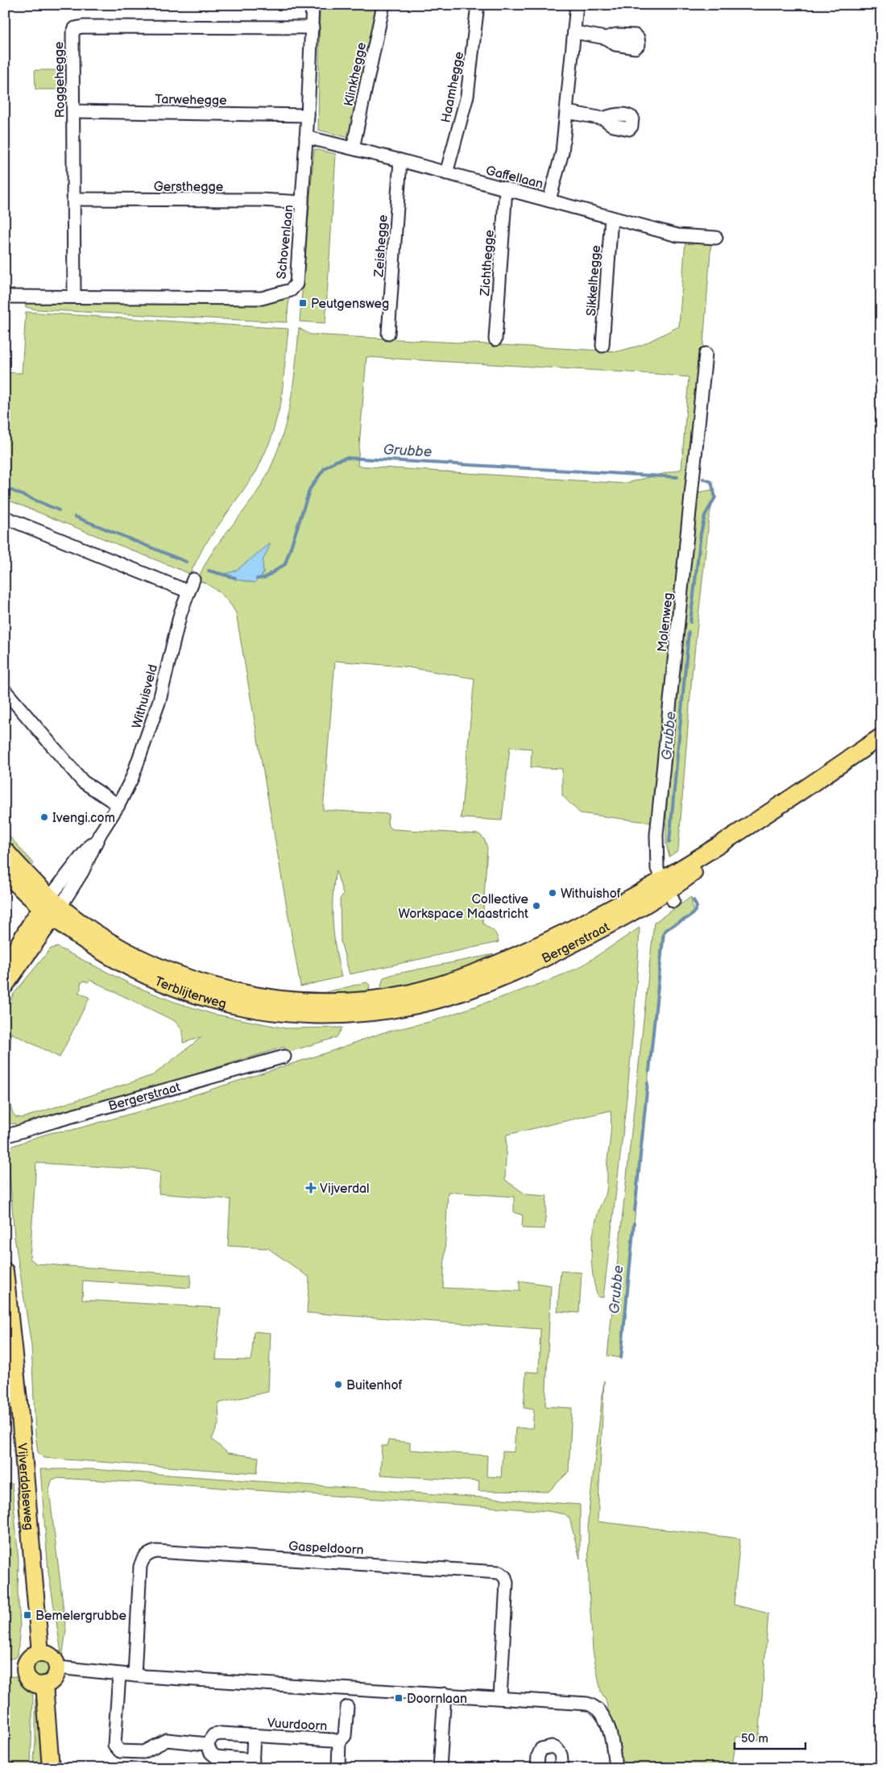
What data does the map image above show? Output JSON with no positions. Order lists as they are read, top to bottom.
{
  "streets": {
    "main road": ["Bergerstraat", "Terblijterweg", "Vijverdalseweg"],
    "street": [
      "Klinkhegge",
      "Roggehegge",
      "Haamhegge",
      "Tarwehegge",
      "Gaffellaan",
      "Gersthegge",
      "Schovenlaan",
      "Zeishegge",
      "Zichthegge",
      "Sikkelhegge",
      "Molenweg",
      "Withuisveld",
      "Gaspeldoorn",
      "Vuurdoorn"
    ]
  },
  "crossings": [
    ["Klinkhegge", "Gaffellaan"],
    ["Roggehegge", "Tarwehegge"],
    ["Roggehegge", "Gersthegge"],
    ["Roggehegge", "Schovenlaan"],
    ["Haamhegge", "Gaffellaan"],
    ["Tarwehegge", "Schovenlaan"],
    ["Gaffellaan", "Schovenlaan"],
    ["Gaffellaan", "Zeishegge"],
    ["Gaffellaan", "Zichthegge"],
    ["Gaffellaan", "Sikkelhegge"],
    ["Gersthegge", "Schovenlaan"],
    ["Molenweg", "Bergerstraat"],
    ["Withuisveld", "Terblijterweg"],
    ["Bergerstraat", "Terblijterweg"]
  ],
  "water": ["Grubbe"],
  "places": {
    "transit": ["Peutgensweg", "Bemelergrubbe", "Doornlaan"],
    "other": [
      "Ivengi.com",
      "Withuishof",
      "Collective Workspace Maastricht",
      "Buitenhof"
    ],
    "health": ["Vijverdal"]
  },
  "scale_bar": "50 m"
}
